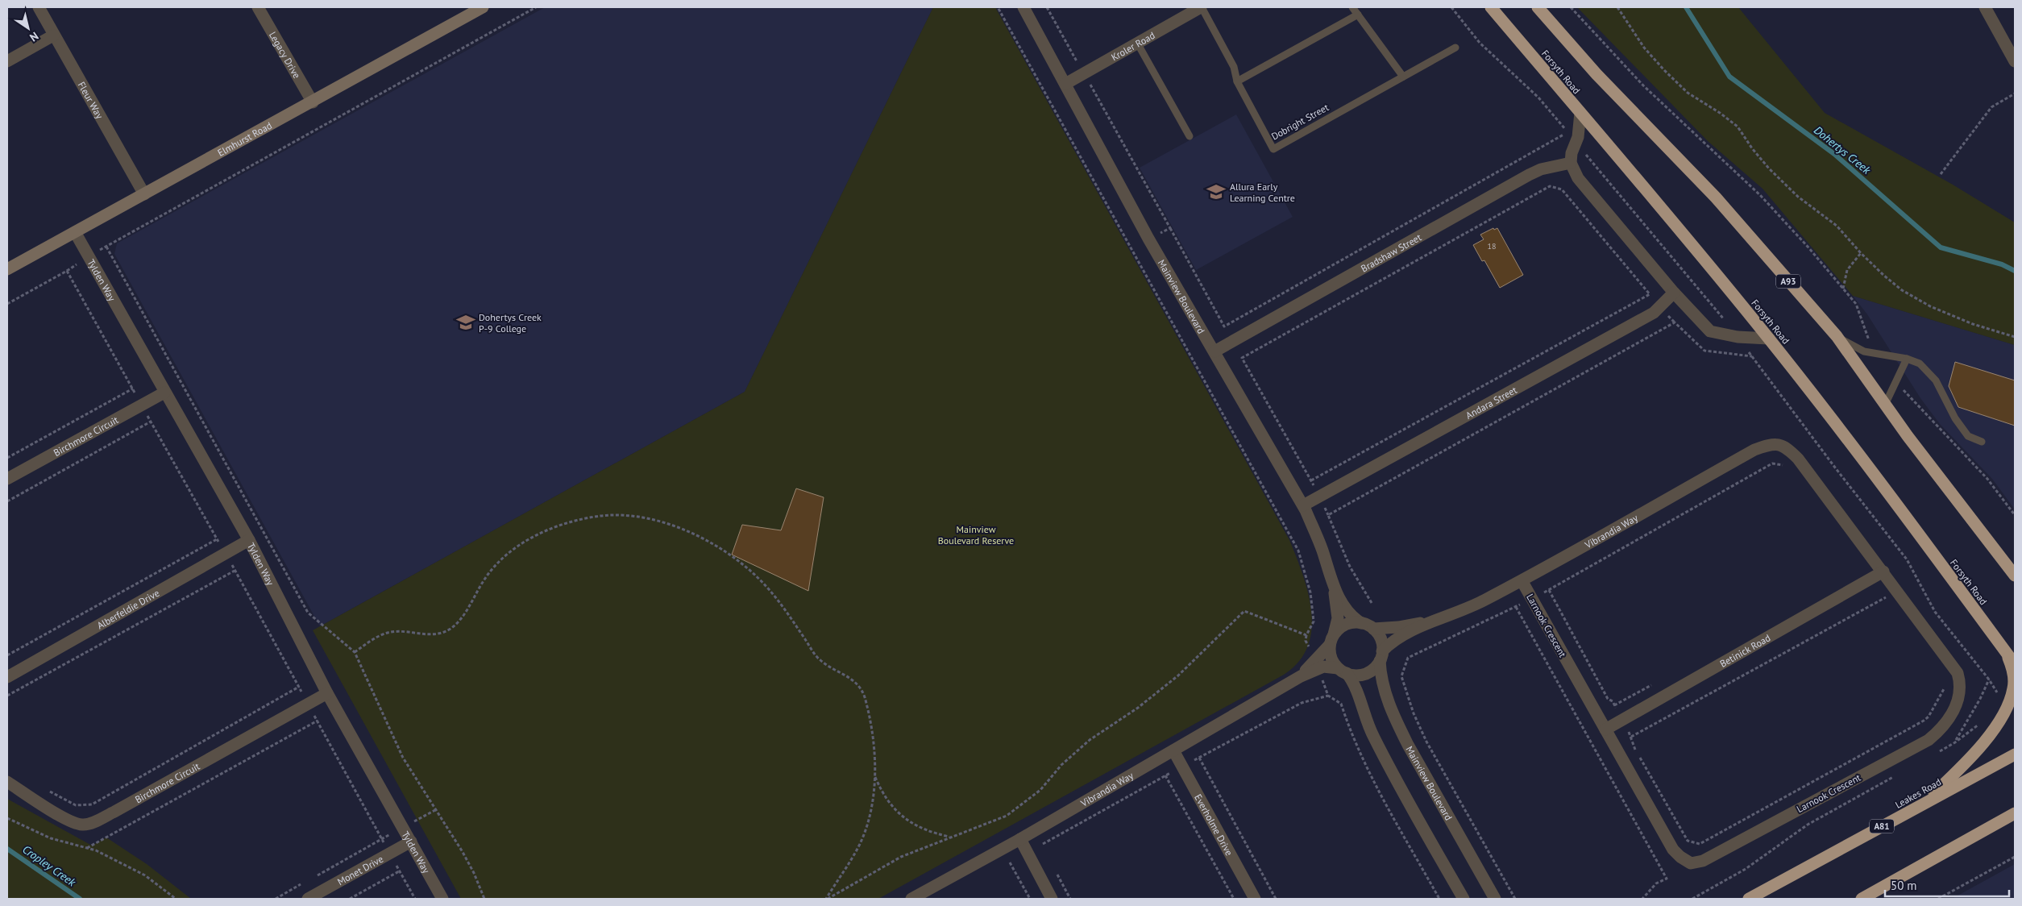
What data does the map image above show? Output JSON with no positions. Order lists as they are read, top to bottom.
{
  "streets": {
    "highway": [
      "Forsyth Road",
      "A93",
      "Leakes Road",
      "A81"
    ],
    "street": [
      "Kroler Road",
      "Legacy Drive",
      "Fleur Way",
      "Elmhurst Road",
      "Bradshaw Street",
      "Tylden Way",
      "Mainview Boulevard",
      "Andara Street",
      "Birchmore Circuit",
      "Vibrandia Way",
      "Alberfeldie Drive",
      "Larnook Crescent",
      "Betinick Road",
      "Everholme Drive",
      "Monet Drive"
    ],
    "lane": ["Dobright Street"]
  },
  "crossings": [
    ["Kroler Road", "Dobright Street"],
    ["Kroler Road", "Mainview Boulevard"],
    ["Legacy Drive", "Elmhurst Road"],
    ["Fleur Way", "Elmhurst Road"],
    ["Elmhurst Road", "Tylden Way"],
    ["Bradshaw Street", "Mainview Boulevard"],
    ["Tylden Way", "Birchmore Circuit"],
    ["Tylden Way", "Alberfeldie Drive"],
    ["Tylden Way", "Monet Drive"],
    ["Mainview Boulevard", "Andara Street"],
    ["Mainview Boulevard", "Vibrandia Way"],
    ["Vibrandia Way", "Larnook Crescent"],
    ["Vibrandia Way", "Everholme Drive"],
    ["Larnook Crescent", "Betinick Road"]
  ],
  "water": ["Dohertys Creek", "Cropley Creek"],
  "parks": ["Mainview Boulevard Reserve"],
  "places": {
    "school or university": ["Allura Early Learning Centre", "Dohertys Creek P-9 College"]
  },
  "house_numbers": ["18"],
  "scale_bar": "50 m",
  "north": "bottom right"
}
